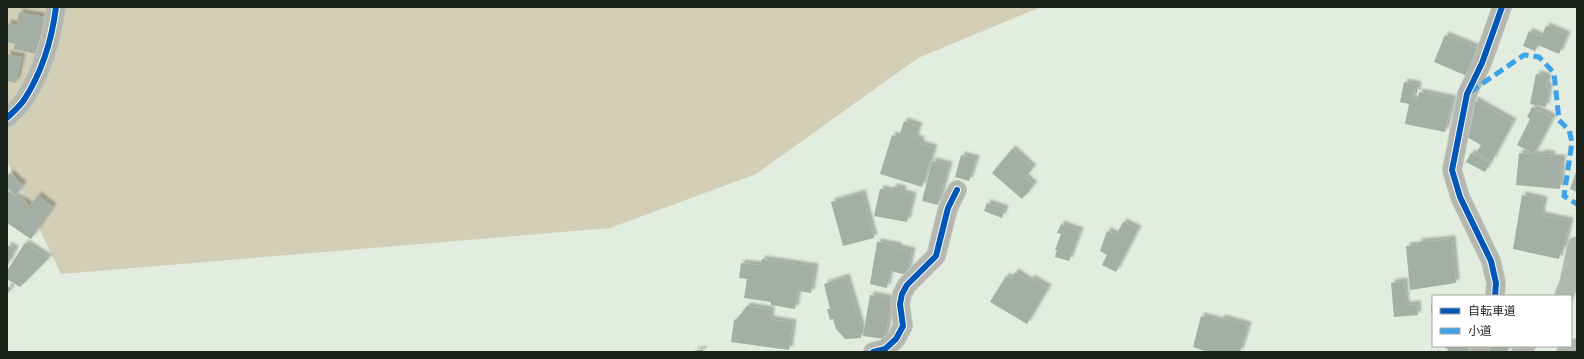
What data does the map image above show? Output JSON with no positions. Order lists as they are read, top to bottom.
{
  "legend": ["自転車道", "小道"]
}
